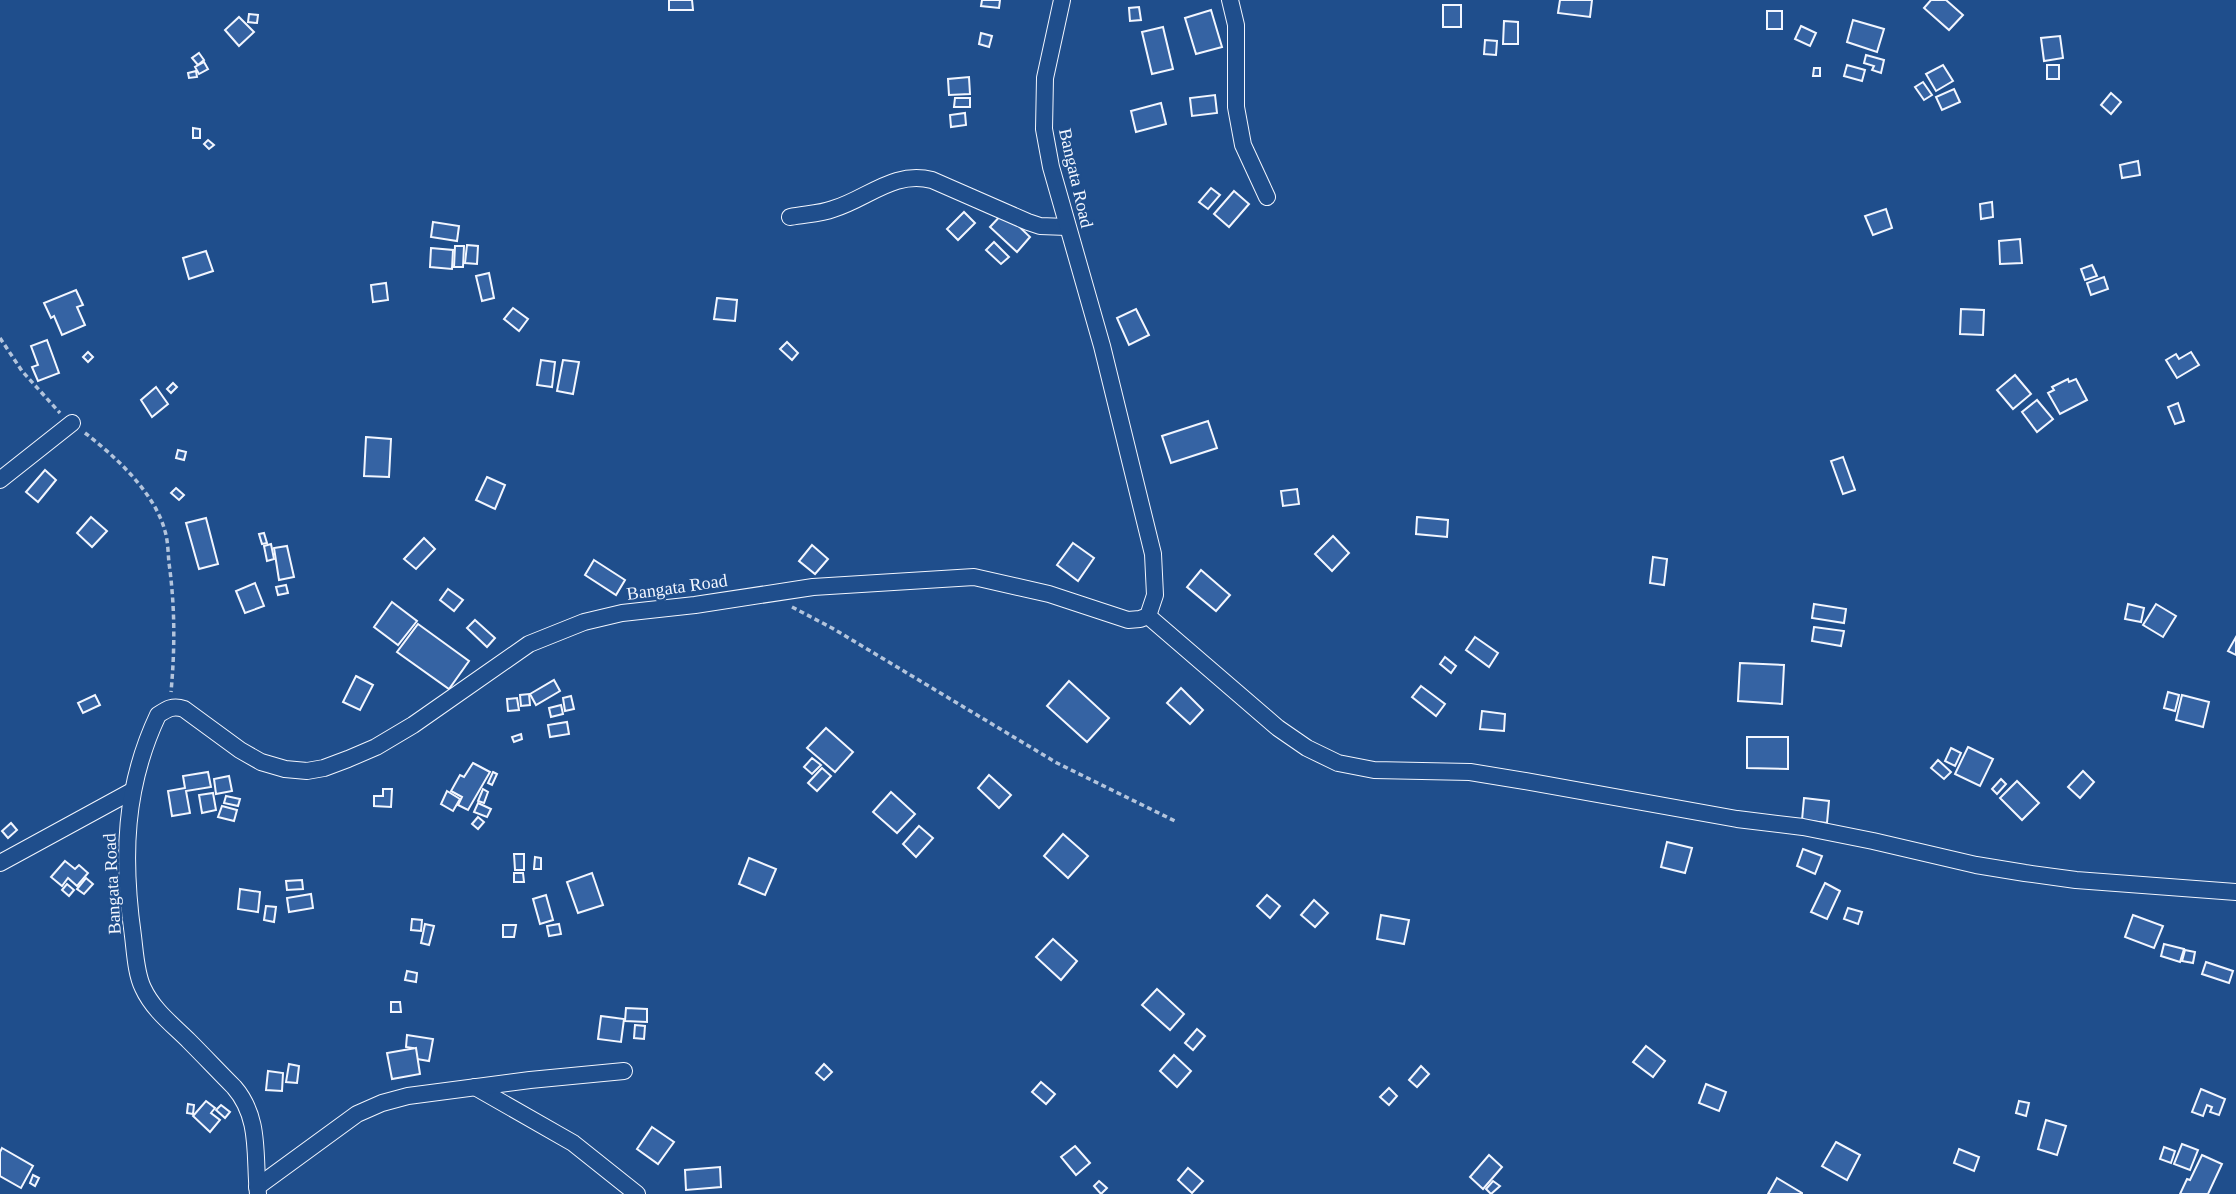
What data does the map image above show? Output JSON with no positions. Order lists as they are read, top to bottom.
{
  "streets": {
    "street": ["Bangata Road"]
  }
}
